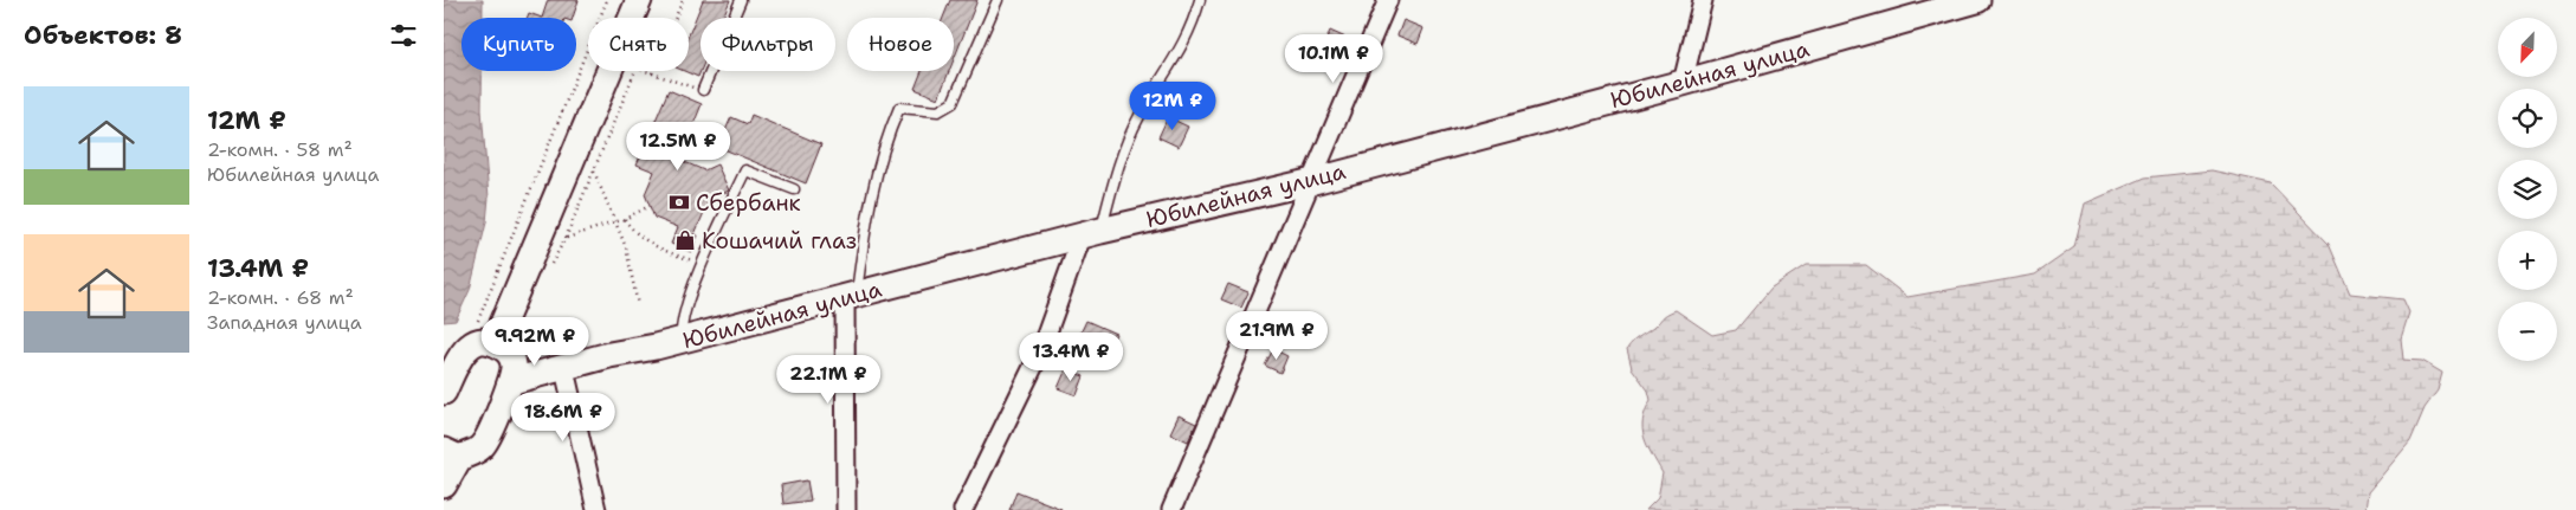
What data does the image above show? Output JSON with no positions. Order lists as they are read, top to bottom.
{
  "streets": {
    "main road": ["Юбилейная улица"]
  },
  "places": {
    "bank": ["Сбербанк"],
    "shop": ["Кошачий глаз"]
  },
  "north": "bottom left",
  "page": {
    "heading": "Объектов: 8",
    "map_buttons": ["+", "−"],
    "chip": [
      "Купить",
      "Снять",
      "Фильтры",
      "Новое"
    ],
    "price": [
      "10.1M ₽",
      "12M ₽",
      "12.5M ₽",
      "21.9M ₽",
      "9.92M ₽",
      "13.4M ₽",
      "22.1M ₽",
      "18.6M ₽"
    ],
    "list": [
      {
        "name": "12M ₽",
        "note": "2-комн. · 58 m² · Юбилейная улица"
      },
      {
        "name": "13.4M ₽",
        "note": "2-комн. · 68 m² · Западная улица"
      }
    ]
  }
}
